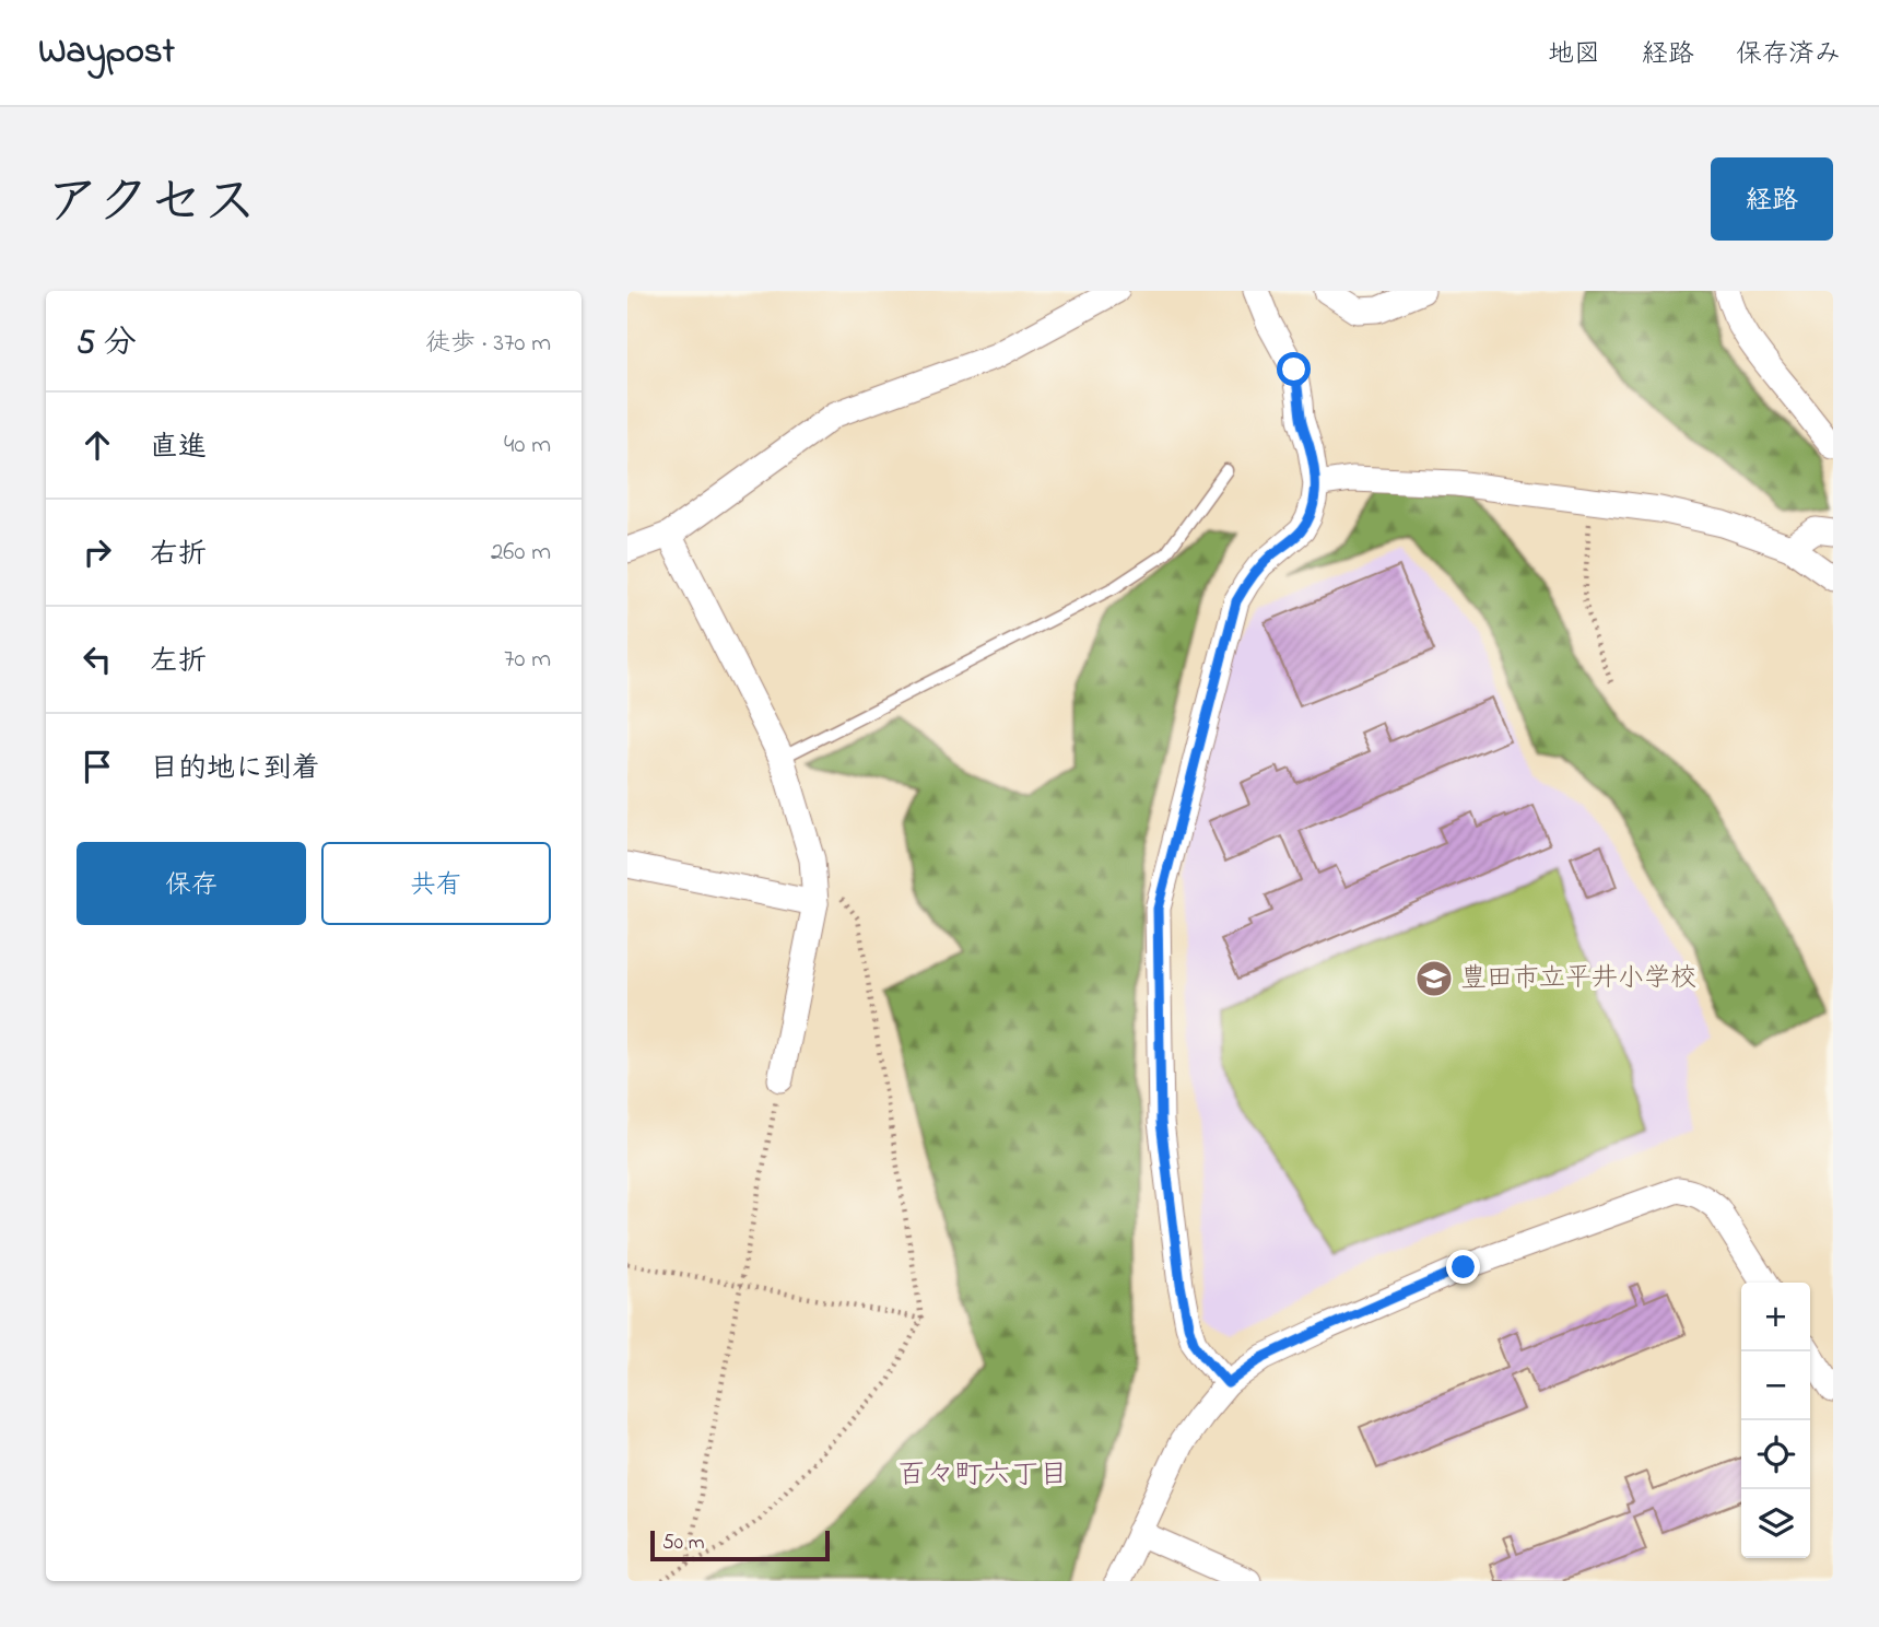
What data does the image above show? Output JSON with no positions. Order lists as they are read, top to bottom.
{
  "districts": ["百々町六丁目"],
  "places": {
    "school or university": ["豊田市立平井小学校"]
  },
  "scale_bar": "50 m",
  "page": {
    "header": "Waypost",
    "nav": ["地図", "経路", "保存済み"],
    "title": "アクセス",
    "buttons": [
      "経路",
      ["保存", "共有"]
    ],
    "heading": ["5 分", "徒歩 · 370 m"],
    "list": [
      ["直進", "40 m"],
      ["右折", "260 m"],
      ["左折", "70 m"],
      "目的地に到着"
    ],
    "map_buttons": ["+", "−"],
    "scale": "50 m"
  }
}
